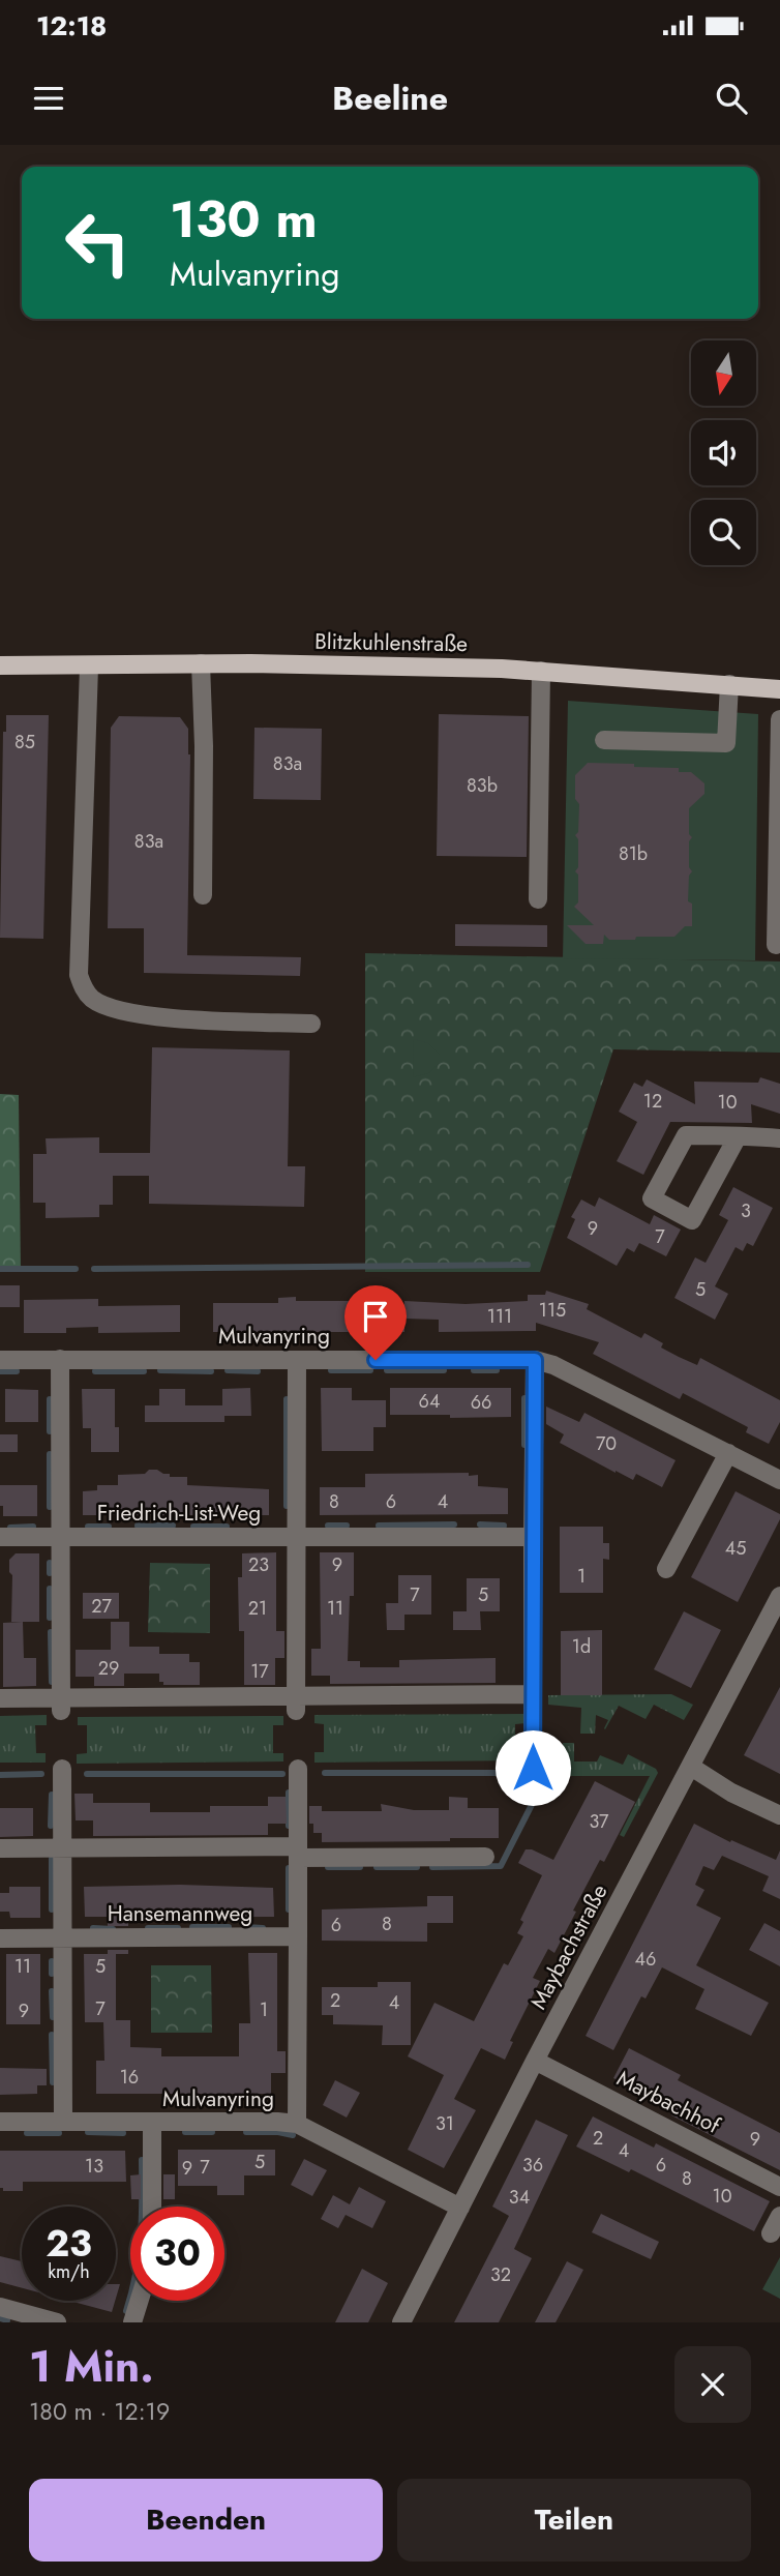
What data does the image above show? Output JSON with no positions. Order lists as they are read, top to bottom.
{
  "streets": {
    "main road": ["Blitzkuhlenstraße"],
    "street": [
      "Mulvanyring",
      "Friedrich-List-Weg",
      "Hansemannweg",
      "Maybachstraße",
      "Maybachhof"
    ]
  },
  "crossings": [
    ["Mulvanyring", "Maybachstraße"],
    ["Maybachstraße", "Maybachhof"]
  ],
  "house_numbers": [
    "85",
    "83a",
    "83b",
    "83a",
    "81b",
    "12",
    "10",
    "3",
    "9",
    "7",
    "5",
    "115",
    "111",
    "64",
    "66",
    "70",
    "8",
    "6",
    "4",
    "45",
    "23",
    "9",
    "1",
    "7",
    "5",
    "27",
    "21",
    "11",
    "1d",
    "29",
    "17",
    "37",
    "8",
    "6",
    "46",
    "11",
    "5",
    "2",
    "4",
    "7",
    "1",
    "9",
    "16",
    "31",
    "2",
    "9",
    "4",
    "5",
    "36",
    "6",
    "13",
    "7",
    "9",
    "8",
    "10",
    "34",
    "32"
  ],
  "north": "bottom",
  "page": {
    "status": "12:18",
    "header": "Beeline",
    "turn": ["130 m", "Mulvanyring"],
    "speed": "23 km/h",
    "limit": "30",
    "heading": ["1 Min.", "180 m · 12:19"],
    "buttons": ["Beenden", "Teilen"]
  }
}
